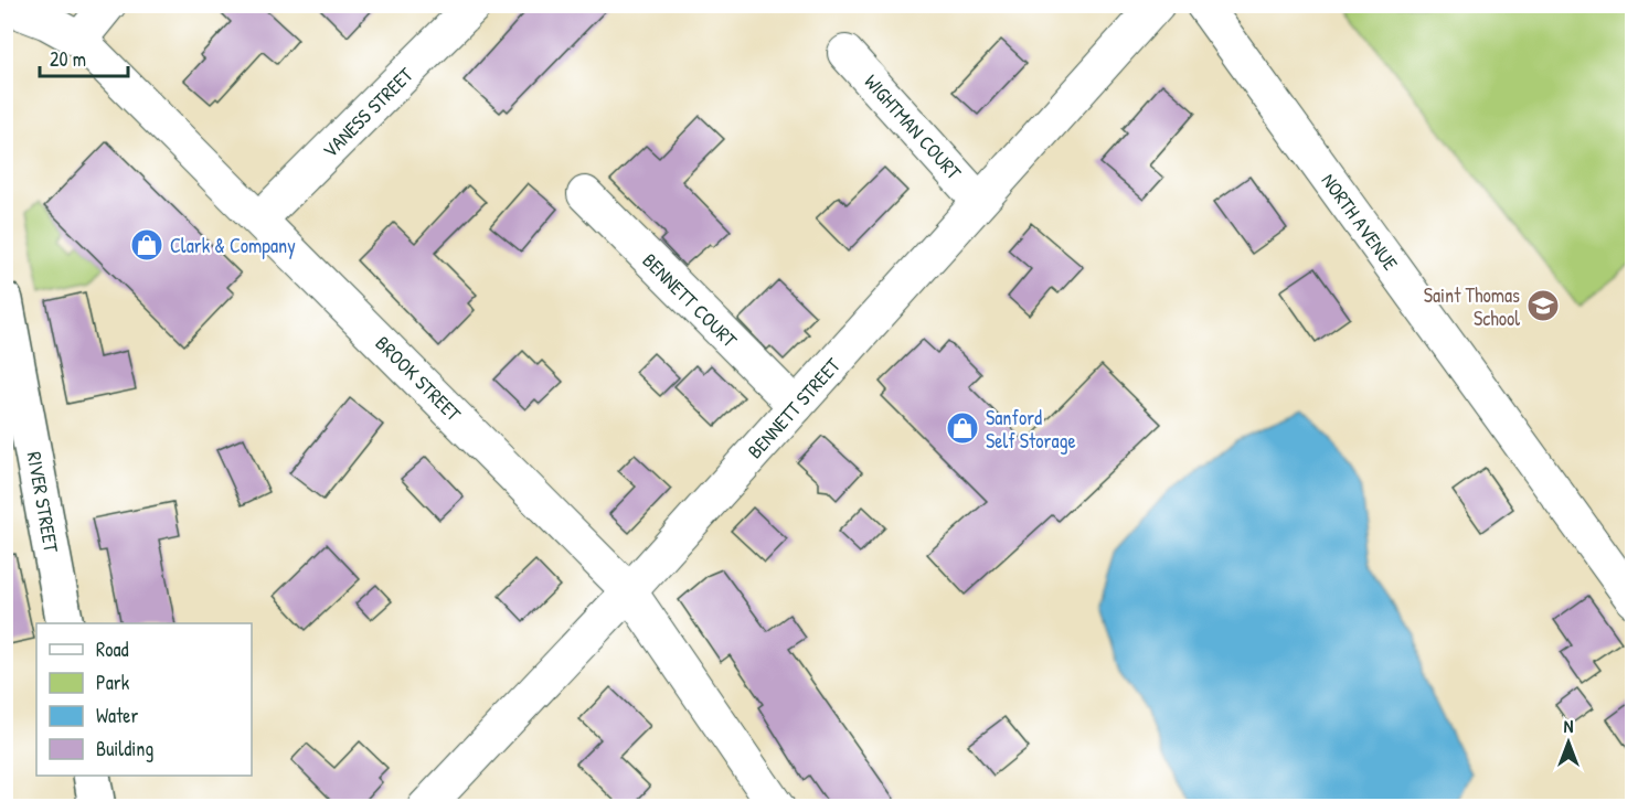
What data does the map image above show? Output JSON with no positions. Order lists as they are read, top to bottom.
{
  "streets": {
    "street": [
      "VANESS STREET",
      "WIGHTMAN COURT",
      "NORTH AVENUE",
      "BENNETT COURT",
      "BROOK STREET",
      "BENNETT STREET",
      "RIVER STREET"
    ]
  },
  "crossings": [
    ["VANESS STREET", "BROOK STREET"],
    ["WIGHTMAN COURT", "BENNETT STREET"],
    ["BENNETT COURT", "BENNETT STREET"],
    ["BROOK STREET", "BENNETT STREET"]
  ],
  "places": {
    "shop": ["Clark & Company", "Sanford Self Storage"],
    "school or university": ["Saint Thomas School"]
  },
  "legend": [
    "Road",
    "Park",
    "Water",
    "Building"
  ],
  "scale_bar": "20 m",
  "north": "top"
}
